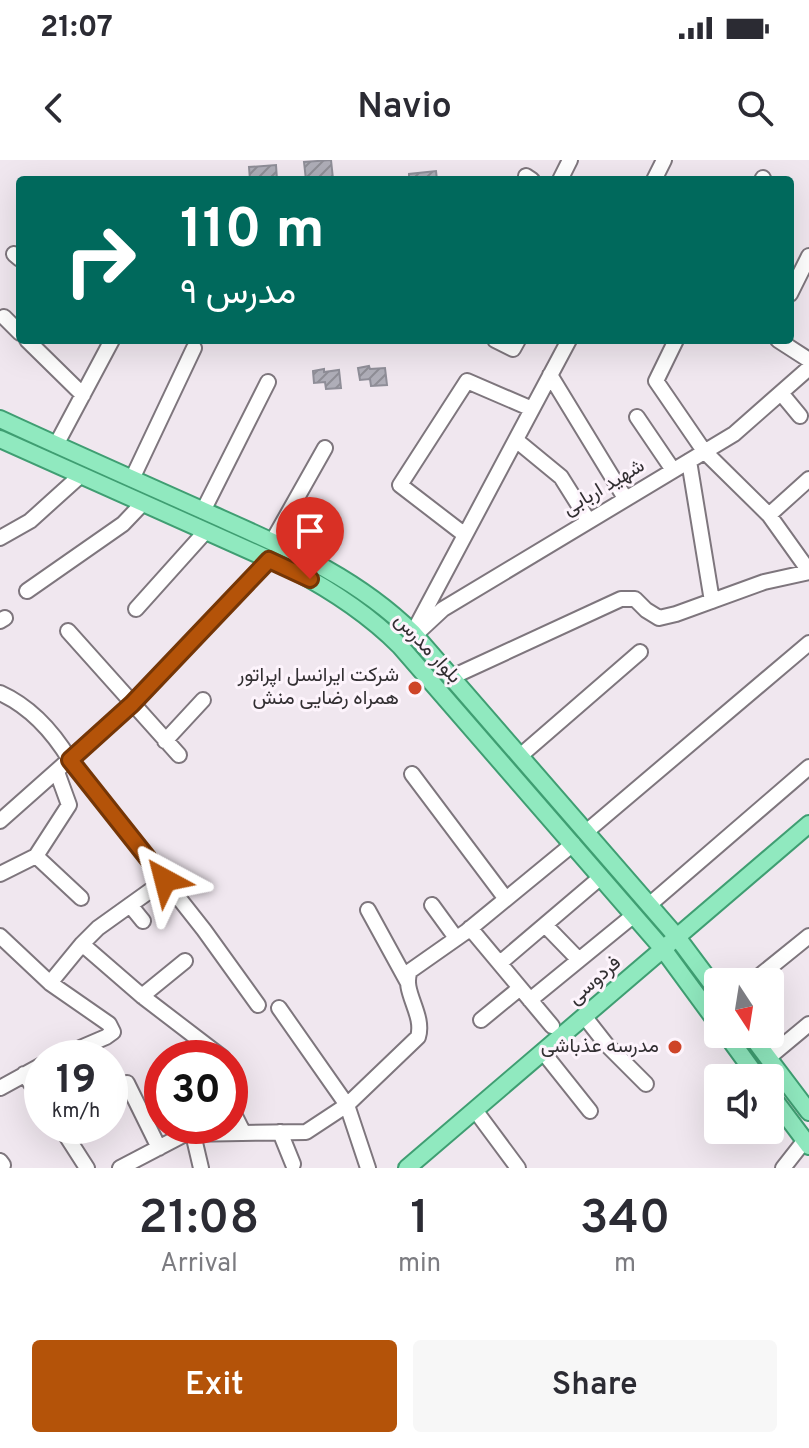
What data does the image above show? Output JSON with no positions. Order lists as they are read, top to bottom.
{
  "streets": {
    "main road": ["بلوار مدرس", "فردوسی"],
    "street": ["شهید اربابی"]
  },
  "crossings": [
    ["شهید اربابی", "بلوار مدرس"],
    ["بلوار مدرس", "فردوسی"]
  ],
  "places": ["شرکت ایرانسل اپراتور همراه رضایی منش", "مدرسه عذباشی"],
  "north": "bottom",
  "page": {
    "status": "21:07",
    "header": "Navio",
    "turn": ["110 m", "مدرس ۹"],
    "speed": "19 km/h",
    "limit": "30",
    "eta": [
      "21:08",
      "Arrival",
      "1",
      "min",
      "340",
      "m"
    ],
    "buttons": ["Exit", "Share"]
  }
}
